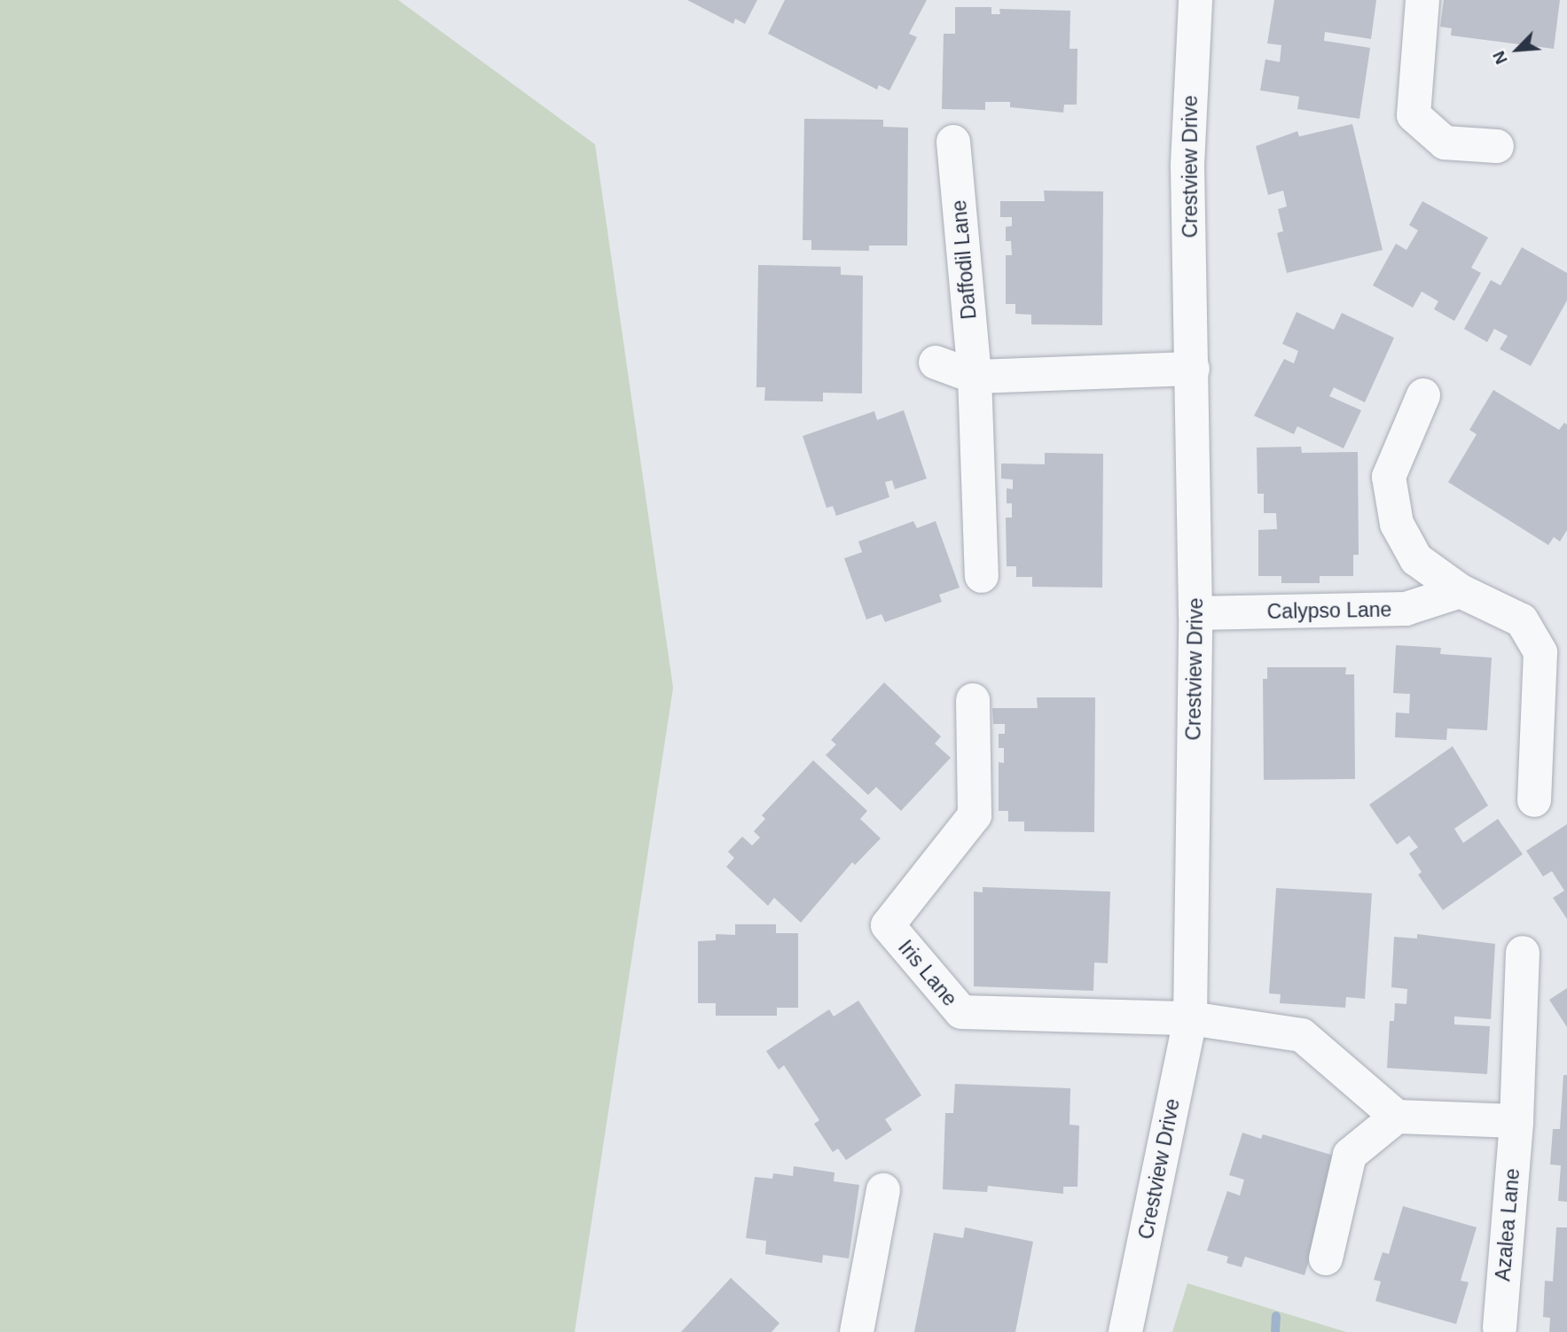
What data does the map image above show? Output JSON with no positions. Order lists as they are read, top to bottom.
{
  "streets": {
    "street": [
      "Crestview Drive",
      "Daffodil Lane",
      "Calypso Lane",
      "Iris Lane",
      "Azalea Lane"
    ]
  },
  "crossings": [
    ["Crestview Drive", "Calypso Lane"],
    ["Crestview Drive", "Iris Lane"]
  ],
  "north": "bottom left"
}
